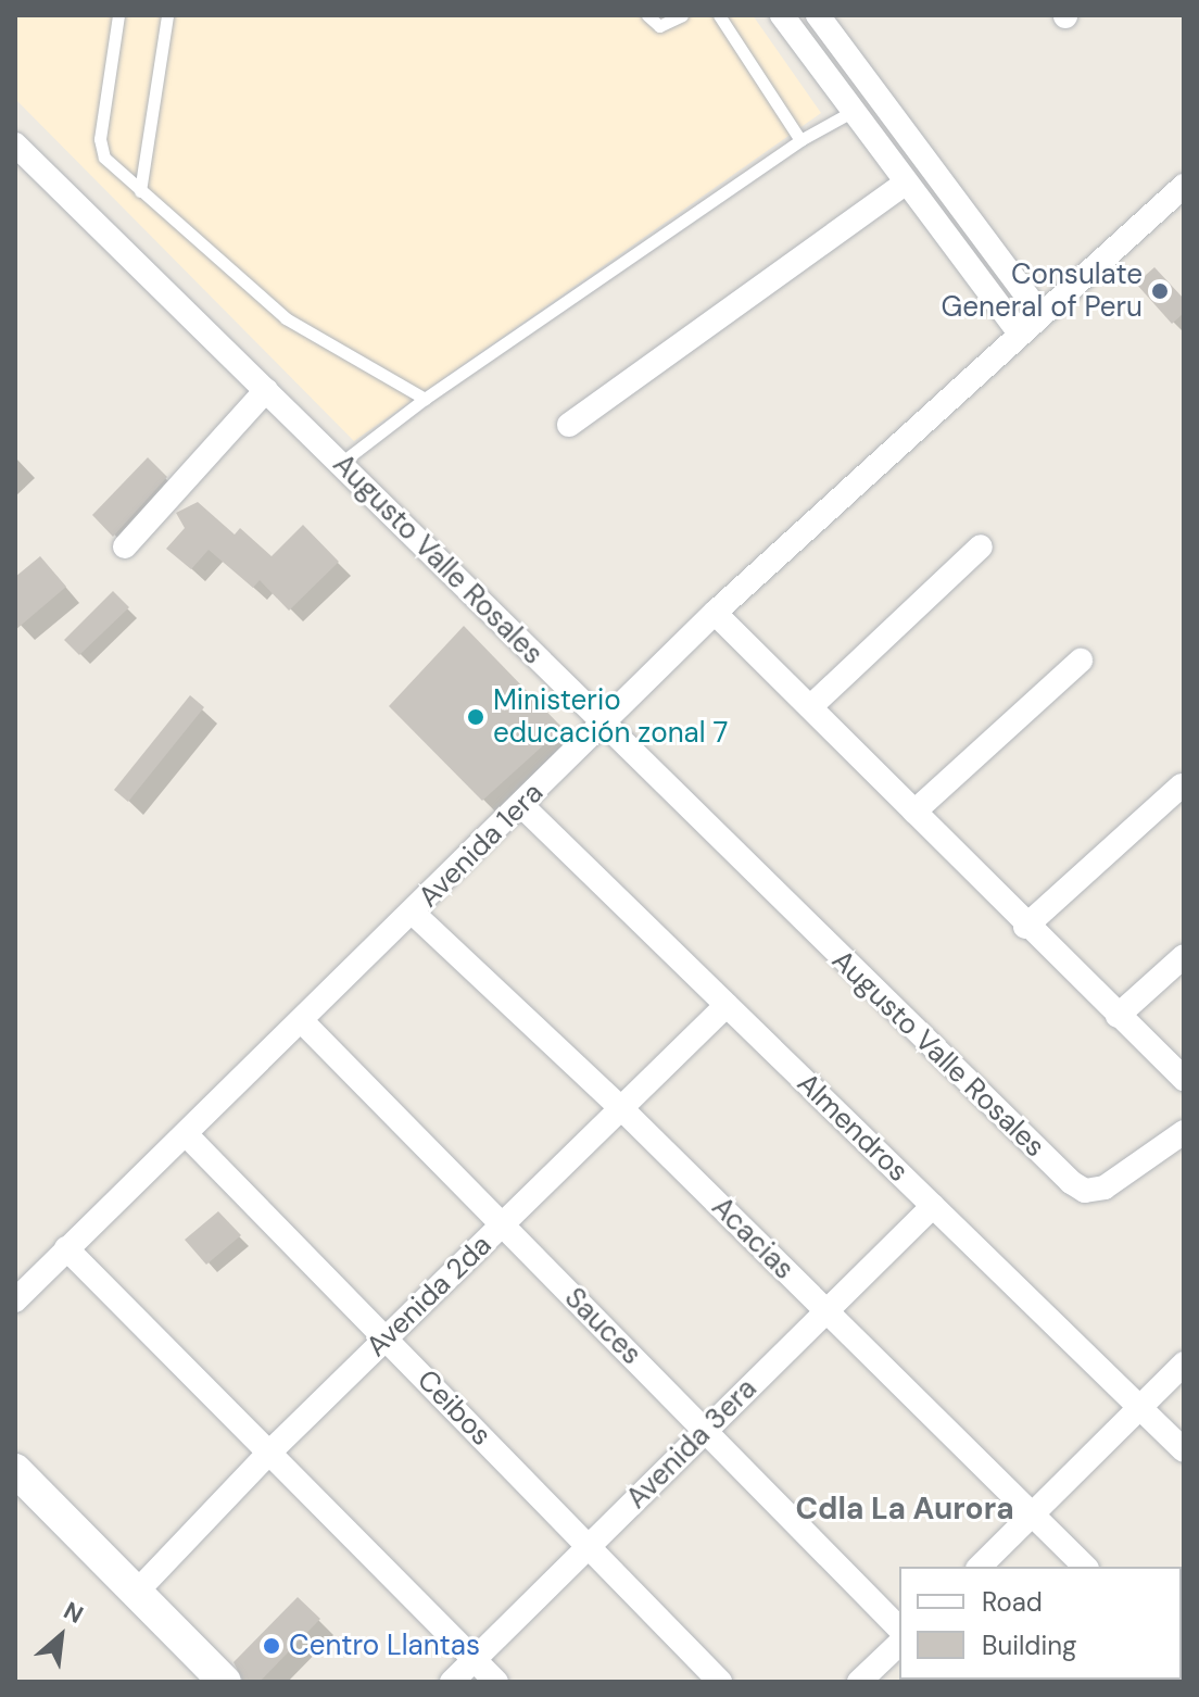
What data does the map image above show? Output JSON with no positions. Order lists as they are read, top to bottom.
{
  "streets": {
    "street": [
      "Augusto Valle Rosales",
      "Avenida 1era",
      "Almendros",
      "Acacias",
      "Avenida 2da",
      "Sauces",
      "Ceibos",
      "Avenida 3era"
    ]
  },
  "crossings": [
    ["Augusto Valle Rosales", "Avenida 1era"],
    ["Avenida 1era", "Almendros"],
    ["Avenida 1era", "Acacias"],
    ["Avenida 1era", "Sauces"],
    ["Avenida 1era", "Ceibos"],
    ["Almendros", "Avenida 2da"],
    ["Almendros", "Avenida 3era"],
    ["Acacias", "Avenida 2da"],
    ["Acacias", "Avenida 3era"],
    ["Avenida 2da", "Sauces"],
    ["Avenida 2da", "Ceibos"],
    ["Sauces", "Avenida 3era"],
    ["Ceibos", "Avenida 3era"]
  ],
  "districts": ["Cdla La Aurora"],
  "places": ["Consulate General of Peru", "Ministerio educación zonal 7", "Centro Llantas"],
  "legend": ["Road", "Building"],
  "north": "top right"
}
